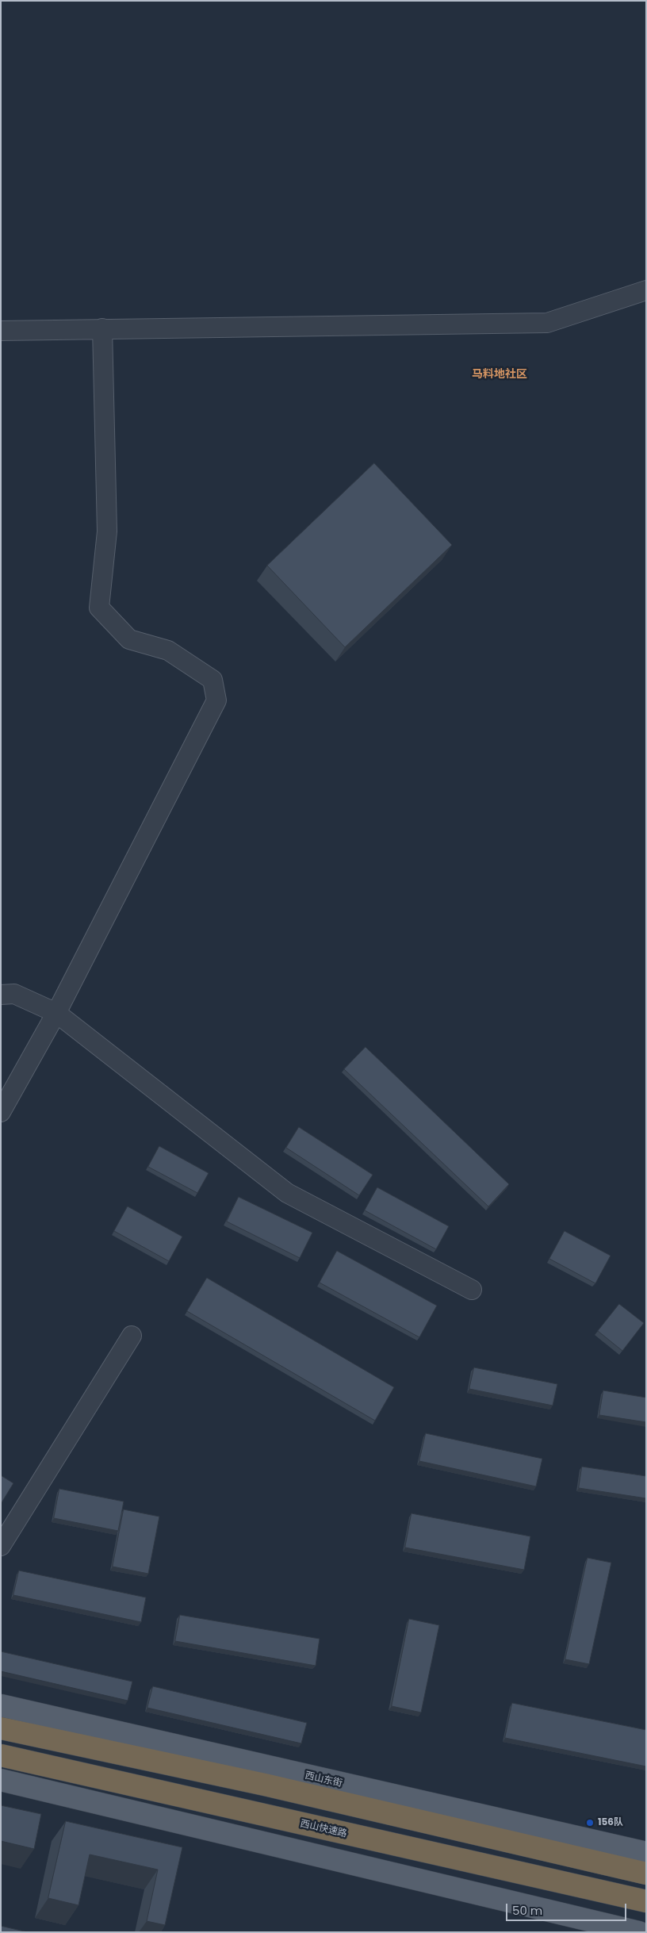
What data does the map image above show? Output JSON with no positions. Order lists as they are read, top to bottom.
{
  "streets": {
    "highway": ["西山快速路"],
    "main road": ["西山东街"]
  },
  "districts": ["马料地社区"],
  "places": ["156队"],
  "scale_bar": "50 m"
}
